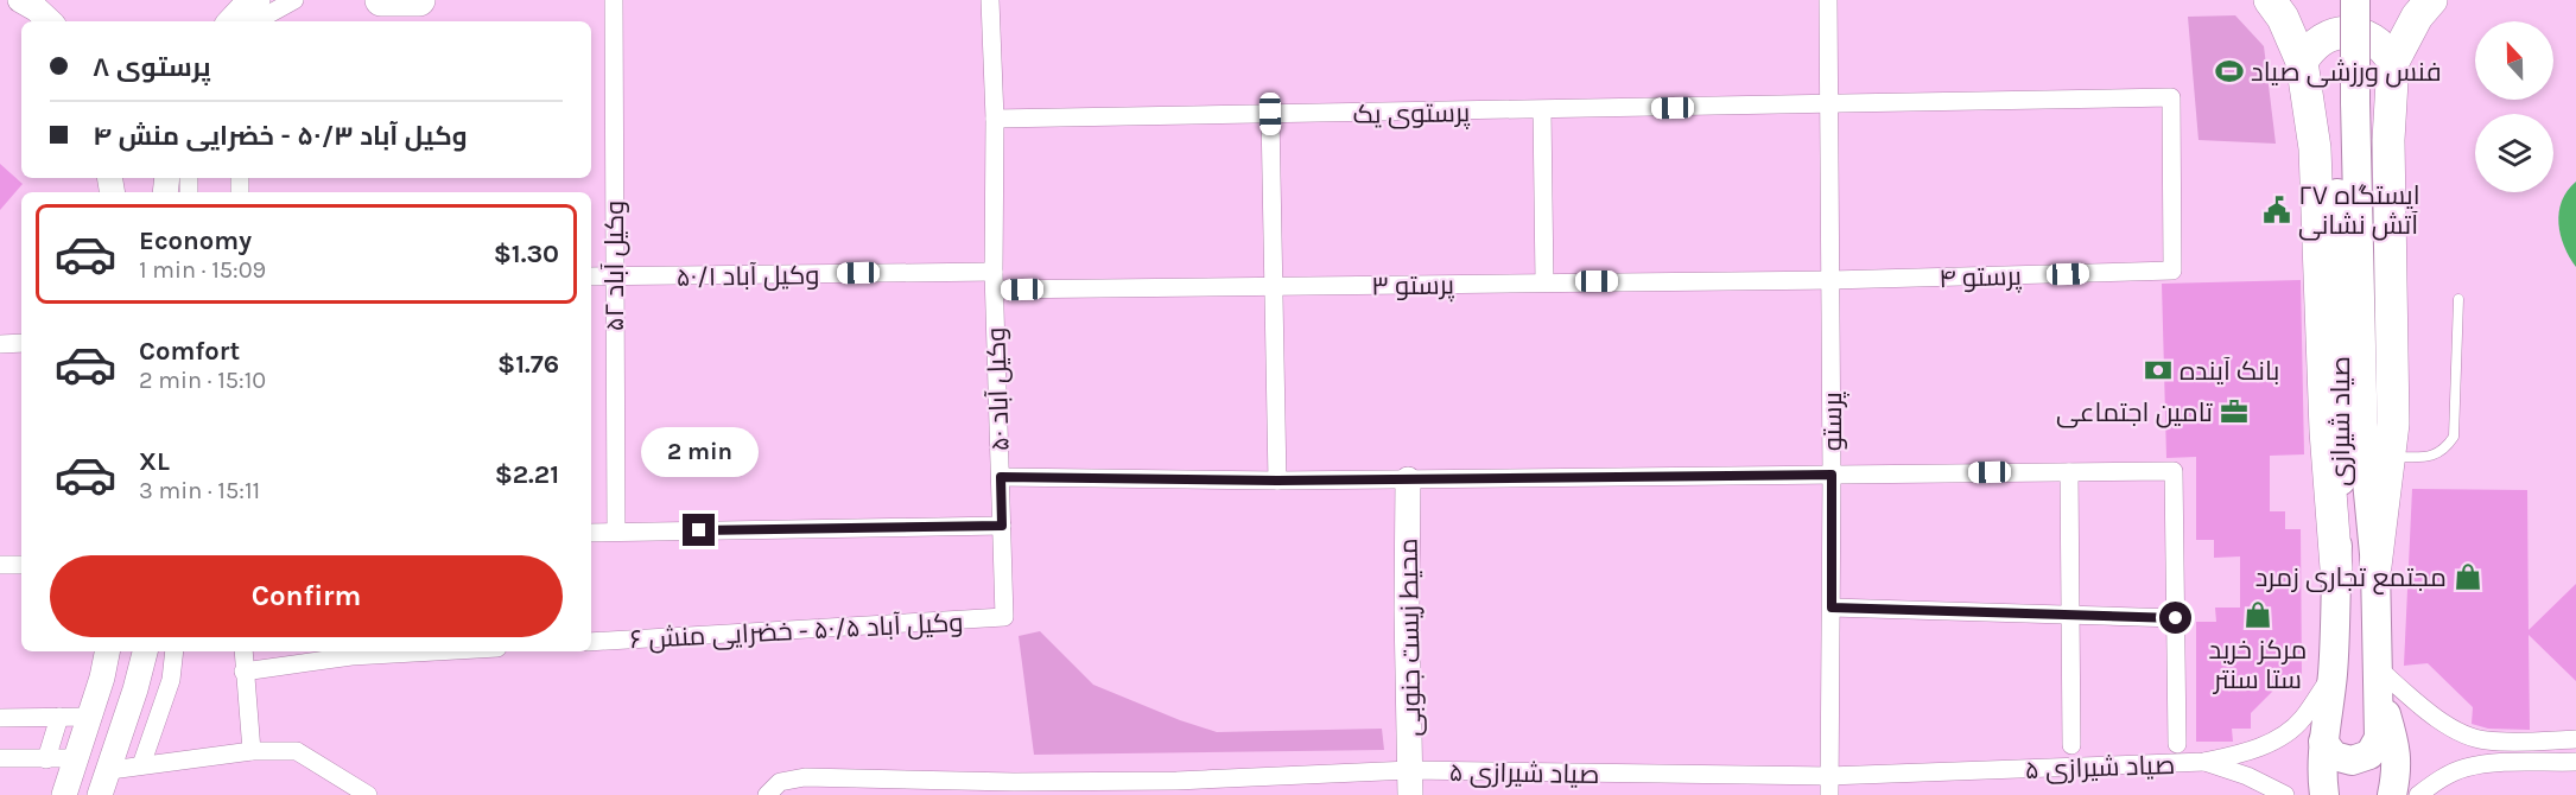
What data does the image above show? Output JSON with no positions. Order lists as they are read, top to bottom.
{
  "streets": {
    "main road": ["صیاد شیرازی", "محیط زیست جنوبی"],
    "street": [
      "پرستوی یک",
      "۵۲ وکیل آباد",
      "وکیل آباد ۵۰/۱",
      "پرستو ۴",
      "پرستو ۳",
      "۵۰ وکیل آباد",
      "پرستو",
      "وکیل آباد ۵۰/۵ - خضرایی منش ۶",
      "صیاد شیرازی ۵"
    ]
  },
  "crossings": [
    ["پرستوی یک", "پرستو ۴"],
    ["پرستوی یک", "۵۰ وکیل آباد"],
    ["پرستوی یک", "پرستو"],
    ["۵۲ وکیل آباد", "وکیل آباد ۵۰/۱"],
    ["وکیل آباد ۵۰/۱", "پرستو ۳"],
    ["وکیل آباد ۵۰/۱", "۵۰ وکیل آباد"],
    ["پرستو ۴", "پرستو ۳"],
    ["پرستو ۴", "پرستو"],
    ["پرستو ۳", "۵۰ وکیل آباد"],
    ["پرستو ۳", "پرستو"],
    ["۵۰ وکیل آباد", "وکیل آباد ۵۰/۵ - خضرایی منش ۶"],
    ["پرستو", "صیاد شیرازی ۵"],
    ["صیاد شیرازی", "صیاد شیرازی ۵"],
    ["محیط زیست جنوبی", "صیاد شیرازی ۵"]
  ],
  "places": {
    "sports": ["فنس ورزشی صیاد"],
    "public building": ["ایستگاه ۲۷ آتش نشانی"],
    "bank": ["بانک آینده"],
    "office": ["تامین اجتماعی"],
    "shop": ["مجتمع تجاری زمرد", "مرکز خرید ستا سنتر"]
  },
  "north": "top",
  "page": {
    "banner": ["پرستوی ۸", "وکیل آباد ۵۰/۳ - خضرایی منش ۴"],
    "list": [
      {
        "name": "Economy",
        "note": "1 min · 15:09",
        "value": "$1.30"
      },
      {
        "name": "Comfort",
        "note": "2 min · 15:10",
        "value": "$1.76"
      },
      {
        "name": "XL",
        "note": "3 min · 15:11",
        "value": "$2.21"
      }
    ],
    "bubble": "2 min",
    "buttons": "Confirm"
  }
}
